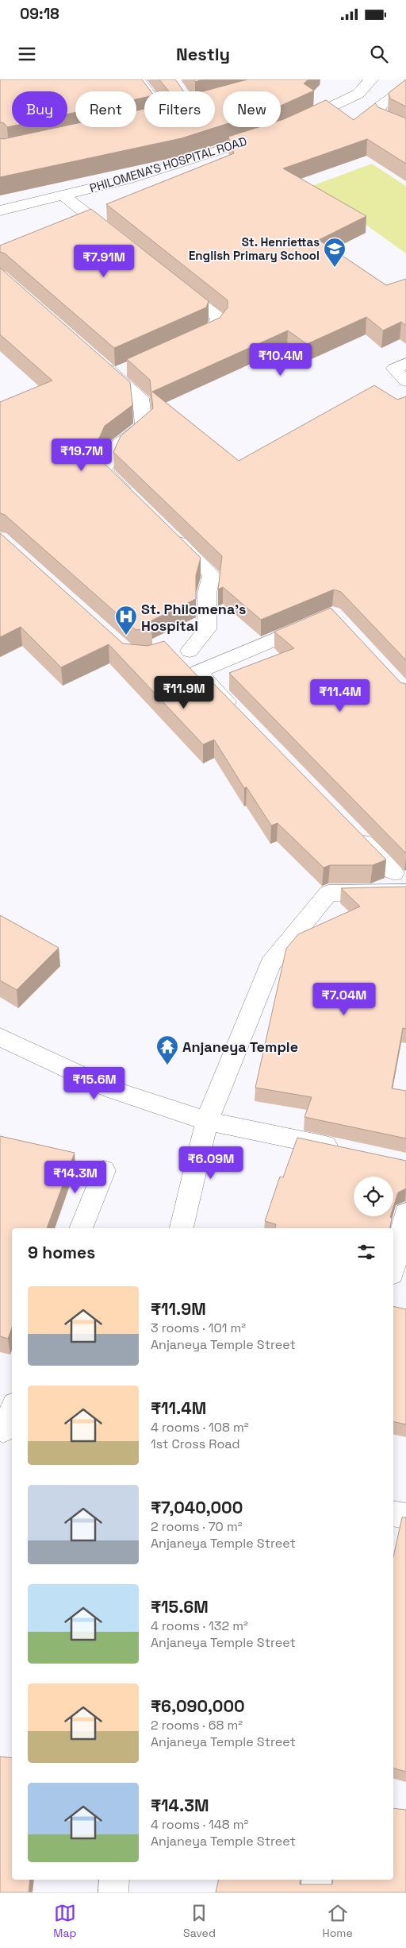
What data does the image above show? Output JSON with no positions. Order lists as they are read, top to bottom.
{
  "streets": {
    "street": ["PHILOMENA'S HOSPITAL ROAD"]
  },
  "places": {
    "school or university": ["St. Henriettas English Primary School"],
    "hospital": ["St. Philomena's Hospital"],
    "temple": ["Anjaneya Temple"]
  },
  "page": {
    "status": "09:18",
    "header": "Nestly",
    "chip": [
      "Buy",
      "Rent",
      "Filters",
      "New"
    ],
    "price": [
      "₹7.91M",
      "₹10.4M",
      "₹19.7M",
      "₹11.9M",
      "₹11.4M",
      "₹7.04M",
      "₹15.6M",
      "₹6.09M",
      "₹14.3M"
    ],
    "heading": "9 homes",
    "list": [
      {
        "name": "₹11.9M",
        "note": "3 rooms · 101 m² · Anjaneya Temple Street"
      },
      {
        "name": "₹11.4M",
        "note": "4 rooms · 108 m² · 1st Cross Road"
      },
      {
        "name": "₹7,040,000",
        "note": "2 rooms · 70 m² · Anjaneya Temple Street"
      },
      {
        "name": "₹15.6M",
        "note": "4 rooms · 132 m² · Anjaneya Temple Street"
      },
      {
        "name": "₹6,090,000",
        "note": "2 rooms · 68 m² · Anjaneya Temple Street"
      },
      {
        "name": "₹14.3M",
        "note": "4 rooms · 148 m² · Anjaneya Temple Street"
      }
    ],
    "tabs": ["Map", "Saved", "Home"]
  }
}
